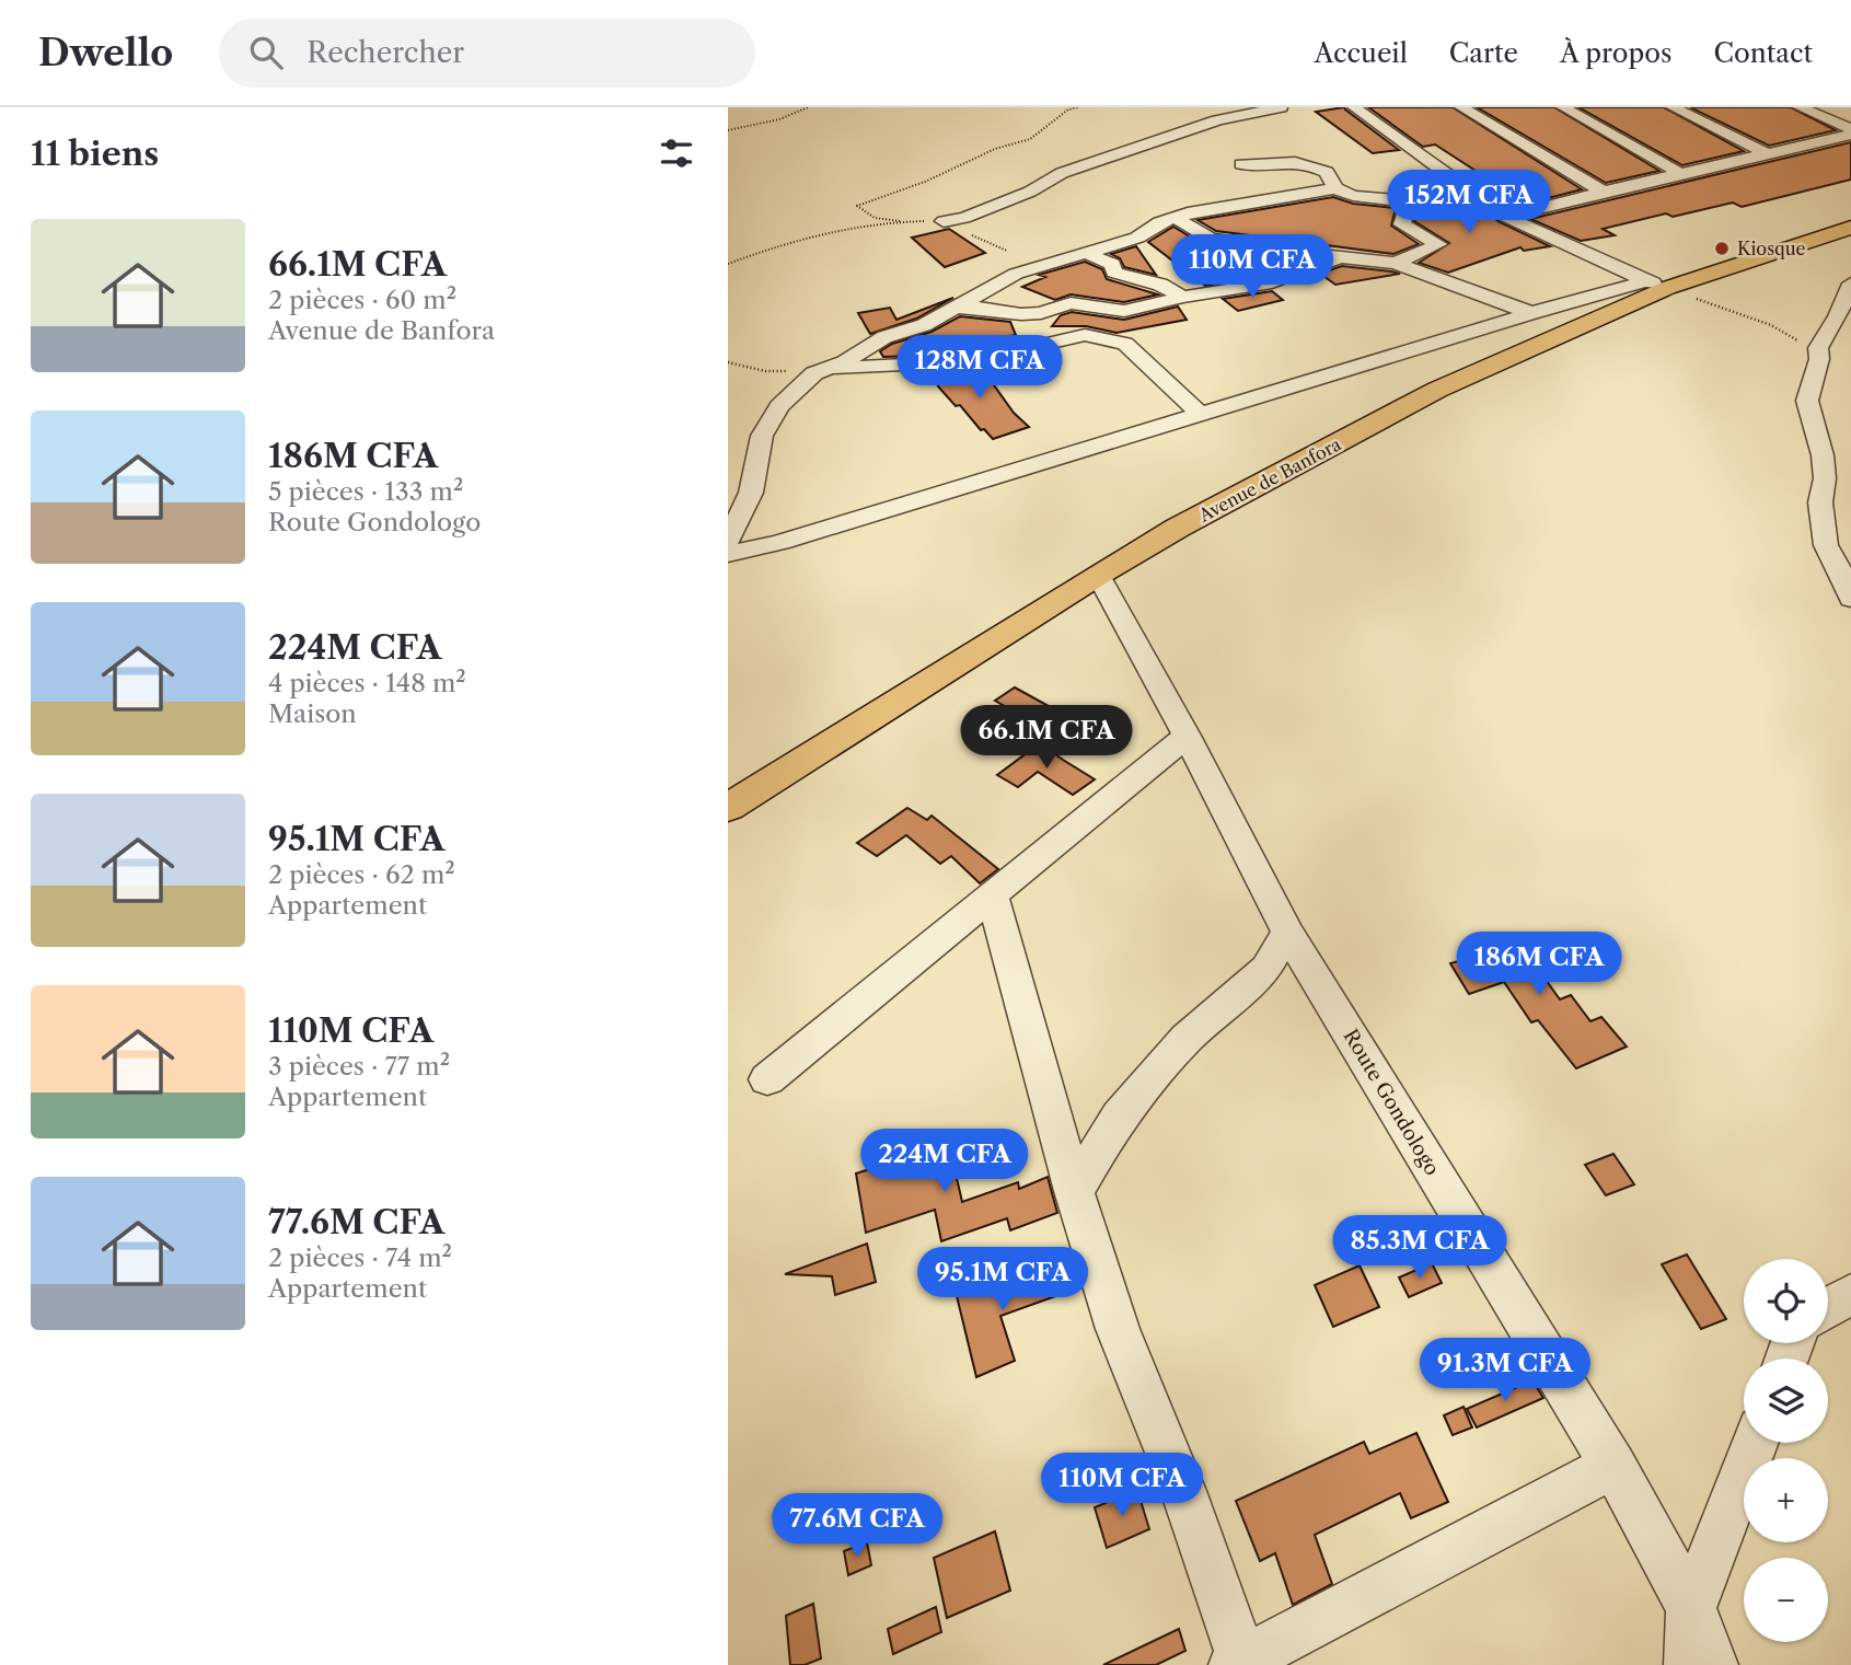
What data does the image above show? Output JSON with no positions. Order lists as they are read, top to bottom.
{
  "streets": {
    "main road": ["Avenue de Banfora"],
    "street": ["Route Gondologo"]
  },
  "crossings": [
    ["Avenue de Banfora", "Route Gondologo"]
  ],
  "places": ["Kiosque"],
  "page": {
    "header": "Dwello",
    "search": "Rechercher",
    "nav": [
      "Accueil",
      "Carte",
      "À propos",
      "Contact"
    ],
    "heading": "11 biens",
    "price": [
      "152M CFA",
      "110M CFA",
      "128M CFA",
      "66.1M CFA",
      "186M CFA",
      "224M CFA",
      "85.3M CFA",
      "95.1M CFA",
      "91.3M CFA",
      "110M CFA",
      "77.6M CFA"
    ],
    "list": [
      {
        "name": "66.1M CFA",
        "note": "2 pièces · 60 m² · Avenue de Banfora"
      },
      {
        "name": "186M CFA",
        "note": "5 pièces · 133 m² · Route Gondologo"
      },
      {
        "name": "224M CFA",
        "note": "4 pièces · 148 m² · Maison"
      },
      {
        "name": "95.1M CFA",
        "note": "2 pièces · 62 m² · Appartement"
      },
      {
        "name": "110M CFA",
        "note": "3 pièces · 77 m² · Appartement"
      },
      {
        "name": "77.6M CFA",
        "note": "2 pièces · 74 m² · Appartement"
      }
    ],
    "map_buttons": ["+", "−"]
  }
}
